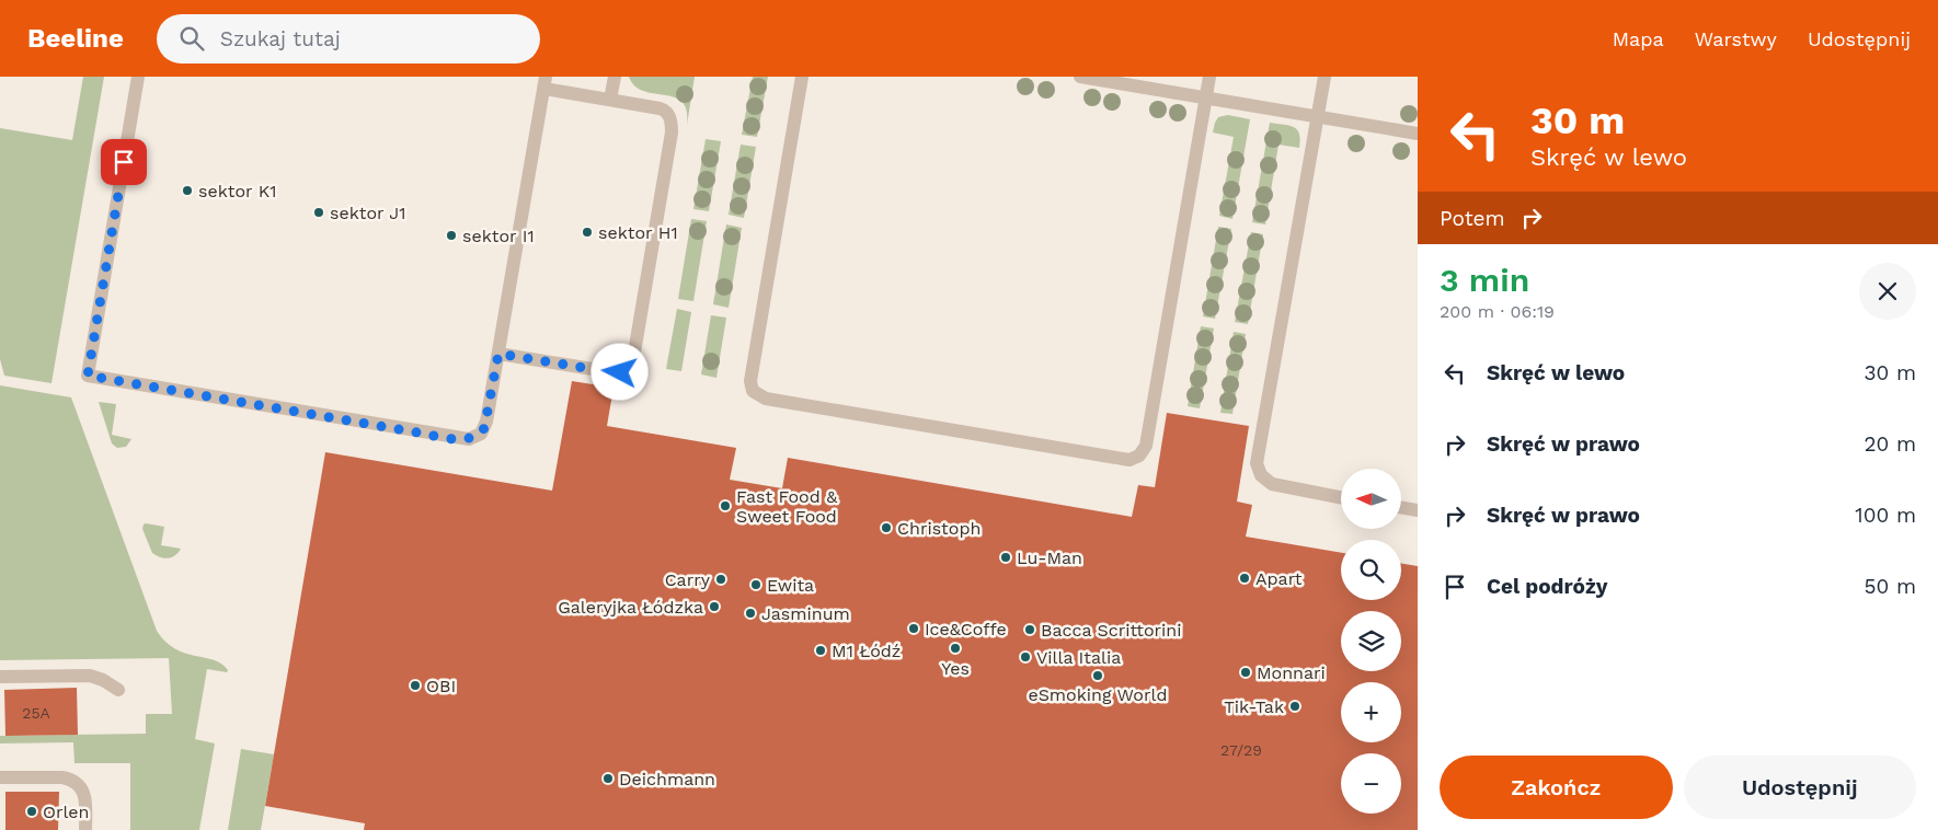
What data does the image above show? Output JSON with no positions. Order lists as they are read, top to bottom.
{
  "places": [
    "sektor K1",
    "sektor J1",
    "sektor H1",
    "sektor I1",
    "Fast Food & Sweet Food",
    "Christoph",
    "Lu-Man",
    "Apart",
    "Carry",
    "Ewita",
    "Galeryjka Łódzka",
    "Jasminum",
    "Ice&Coffe",
    "Bacca Scrittorini",
    "Yes",
    "M1 Łódź",
    "Villa Italia",
    "Monnari",
    "eSmoking World",
    "OBI",
    "Tik-Tak",
    "Deichmann",
    "Orlen"
  ],
  "house_numbers": ["25A", "27/29"],
  "north": "left",
  "page": {
    "header": "Beeline",
    "search": "Szukaj tutaj",
    "nav": ["Mapa", "Warstwy", "Udostępnij"],
    "turn": ["30 m", "Skręć w lewo"],
    "then": "Potem",
    "heading": ["3 min", "200 m · 06:19"],
    "list": [
      {
        "name": "Skręć w lewo",
        "value": "30 m"
      },
      {
        "name": "Skręć w prawo",
        "value": "20 m"
      },
      {
        "name": "Skręć w prawo",
        "value": "100 m"
      },
      {
        "name": "Cel podróży",
        "value": "50 m"
      }
    ],
    "map_buttons": ["+", "−"],
    "buttons": ["Zakończ", "Udostępnij"]
  }
}
